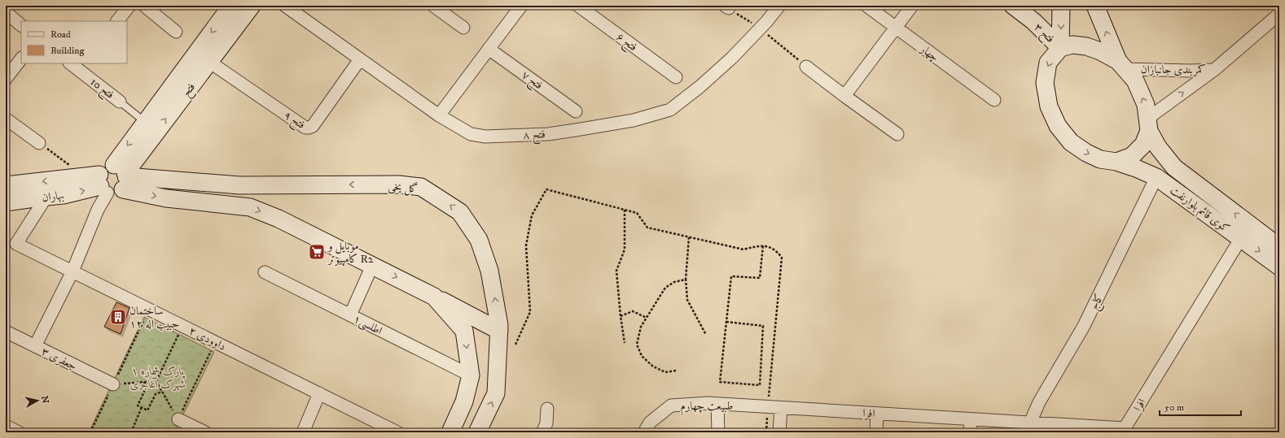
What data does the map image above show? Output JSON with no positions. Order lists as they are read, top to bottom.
{
  "streets": {
    "street": [
      "فتح ۳",
      "فتح ۶",
      "چهار",
      "کمربندی جانبازان",
      "فتح ۷",
      "فتح 10",
      "فتح",
      "فتح ۹",
      "فتح ۸",
      "گل یخی",
      "بهاران",
      "کوی قائم بلوارنفت",
      "کاج",
      "اطلسی۱",
      "داوودی ۲",
      "جعفری ۳",
      "افرا",
      "طبیعت چهارم"
    ]
  },
  "crossings": [
    ["فتح ۳", "کمربندی جانبازان"],
    ["فتح ۳", "کوی قائم بلوارنفت"],
    ["کمربندی جانبازان", "کوی قائم بلوارنفت"],
    ["فتح", "فتح ۹"],
    ["فتح", "گل یخی"],
    ["فتح", "بهاران"],
    ["فتح ۹", "فتح ۸"],
    ["گل یخی", "بهاران"],
    ["بهاران", "داوودی ۲"],
    ["کوی قائم بلوارنفت", "کاج"],
    ["کوی قائم بلوارنفت", "افرا"],
    ["کاج", "افرا"],
    ["افرا", "طبیعت چهارم"]
  ],
  "parks": ["پارک شماره ۱ شهرک آغاجری"],
  "places": {
    "supermarket": ["موبایل و کامپیوتر R2"],
    "building": ["ساختمان حبیب اله ۱۲"]
  },
  "legend": ["Road", "Building"],
  "scale_bar": "50 m",
  "north": "right"
}
